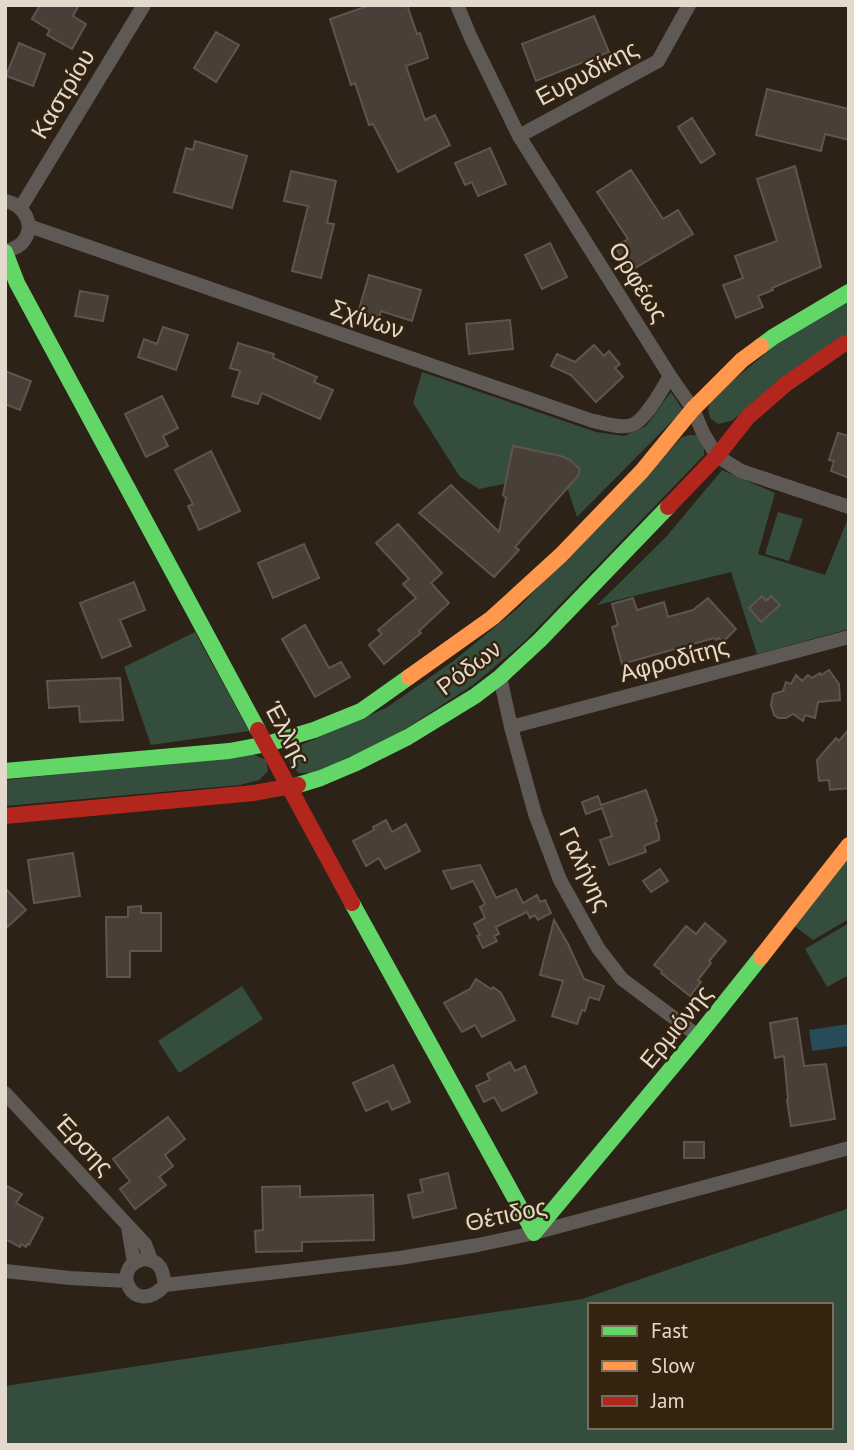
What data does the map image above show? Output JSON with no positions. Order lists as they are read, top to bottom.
{
  "streets": {
    "street": [
      "Ευρυδίκης",
      "Καστρίου",
      "Ορφέως",
      "Σχίνων",
      "Αφροδίτης",
      "Ρόδων",
      "Έλλης",
      "Γαλήνης",
      "Ερμιόνης",
      "Έρσης",
      "Θέτιδος"
    ]
  },
  "crossings": [
    ["Ευρυδίκης", "Ορφέως"],
    ["Ορφέως", "Σχίνων"],
    ["Ορφέως", "Ρόδων"],
    ["Αφροδίτης", "Γαλήνης"],
    ["Ρόδων", "Έλλης"],
    ["Ρόδων", "Γαλήνης"],
    ["Έλλης", "Ερμιόνης"],
    ["Έλλης", "Θέτιδος"],
    ["Γαλήνης", "Ερμιόνης"],
    ["Ερμιόνης", "Θέτιδος"],
    ["Έρσης", "Θέτιδος"]
  ],
  "legend": ["Fast", "Slow", "Jam"]
}
